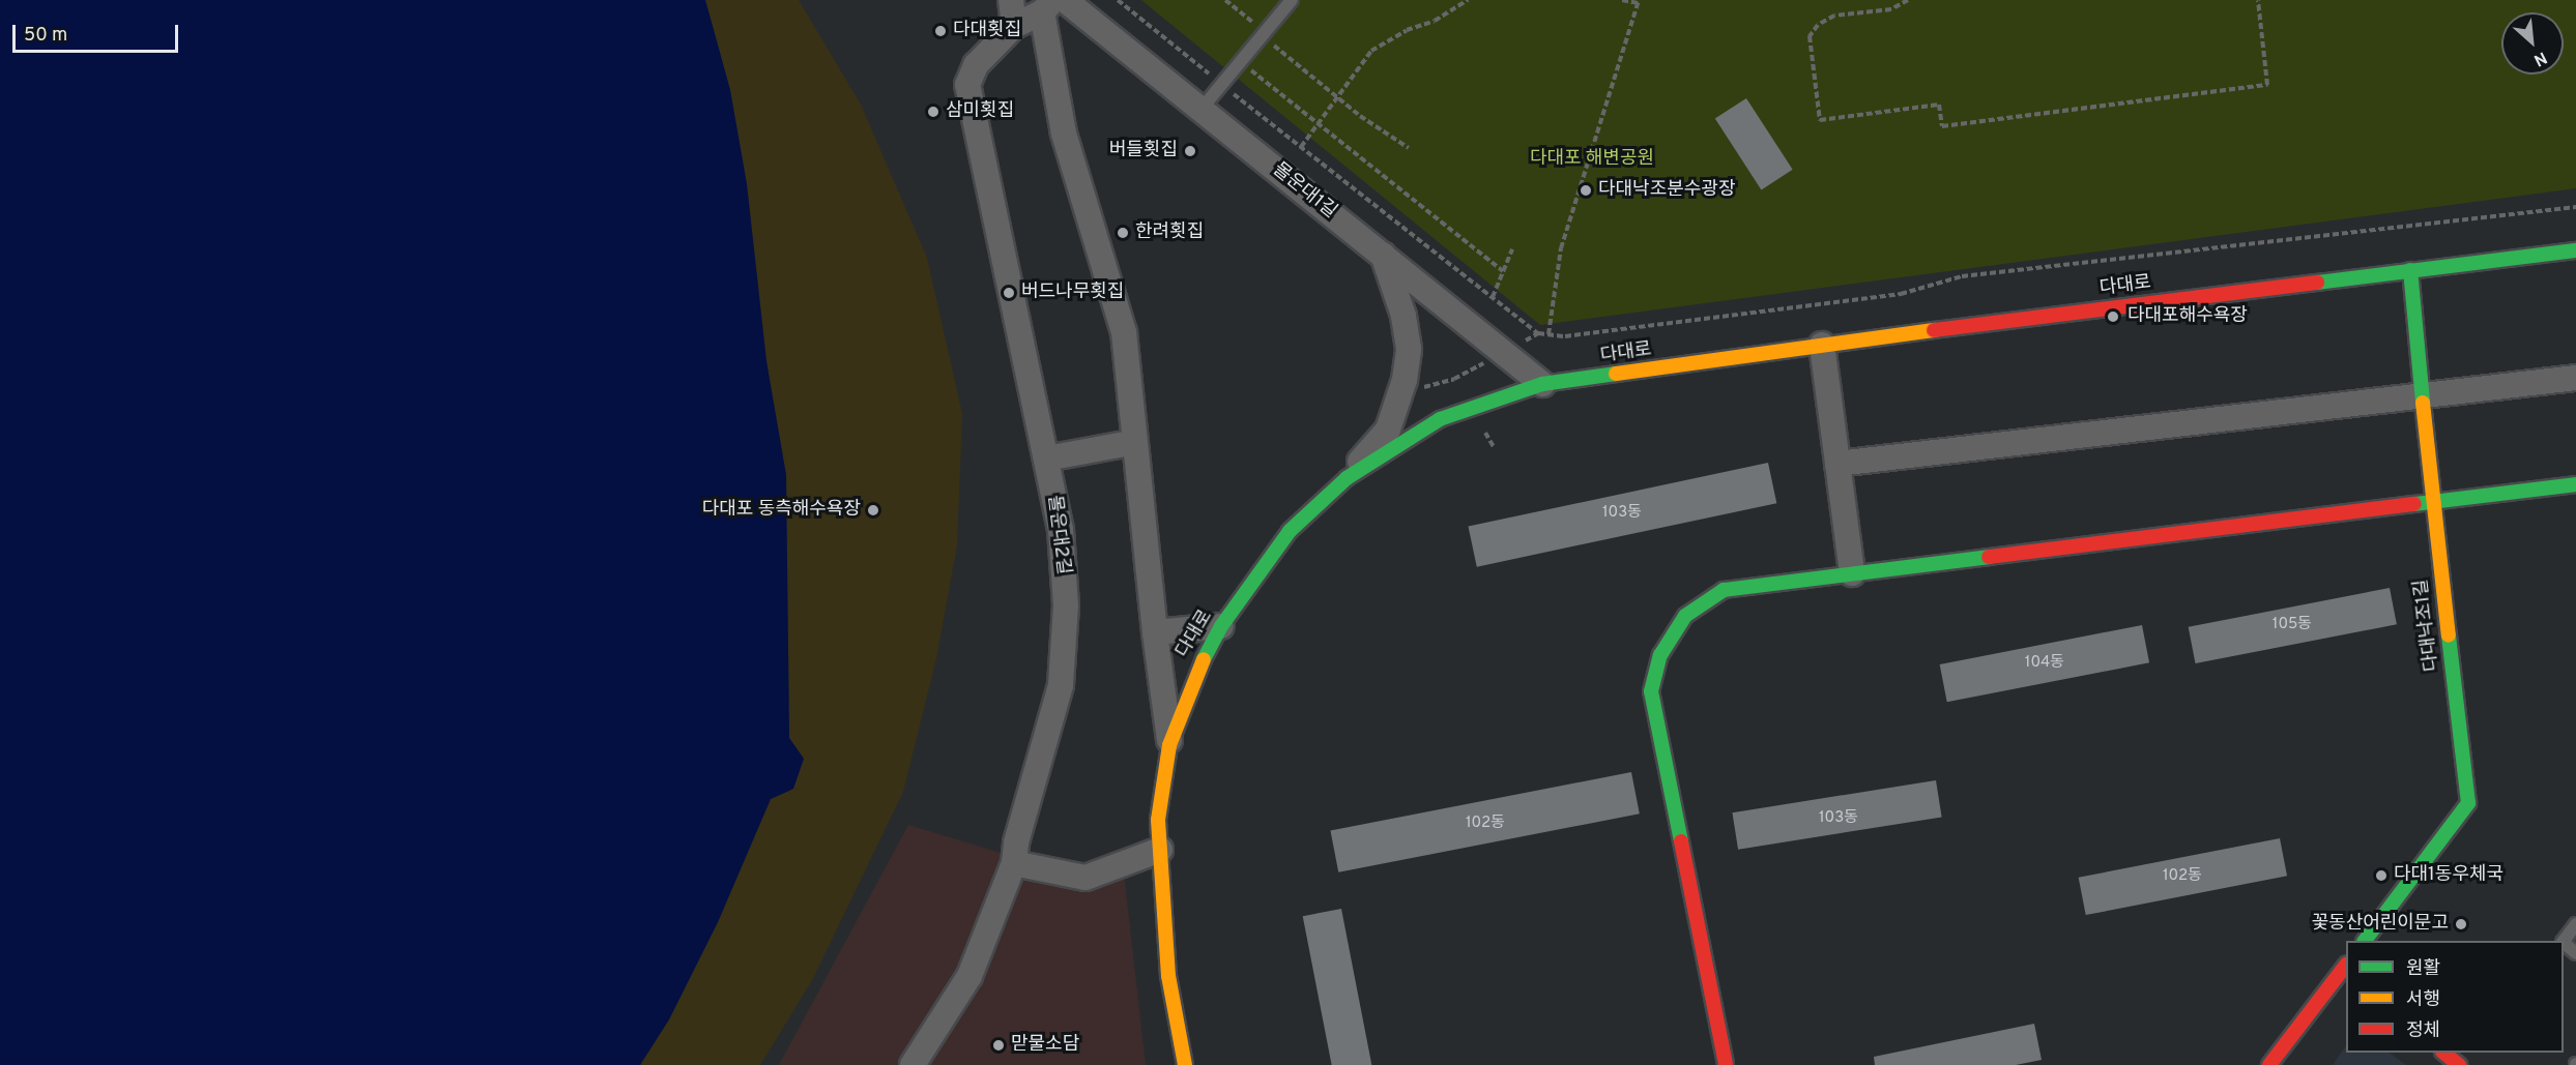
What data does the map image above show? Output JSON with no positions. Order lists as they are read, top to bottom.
{
  "streets": {
    "street": [
      "몰운대1길",
      "다대로",
      "몰운대2길",
      "다대낙조1길"
    ]
  },
  "crossings": [
    ["몰운대1길", "다대로"],
    ["다대로", "다대낙조1길"]
  ],
  "parks": ["다대포 해변공원"],
  "places": [
    "다대횟집",
    "삼미횟집",
    "버들횟집",
    "다대낙조분수광장",
    "한려횟집",
    "버드나무횟집",
    "다대포해수욕장",
    "다대포 동측해수욕장",
    "다대1동우체국",
    "꽃동산어린이문고",
    "맏물소담"
  ],
  "house_numbers": [
    "103동",
    "105동",
    "104동",
    "103동",
    "102동",
    "102동"
  ],
  "legend": ["원활", "서행", "정체"],
  "scale_bar": "50 m",
  "north": "bottom right"
}
